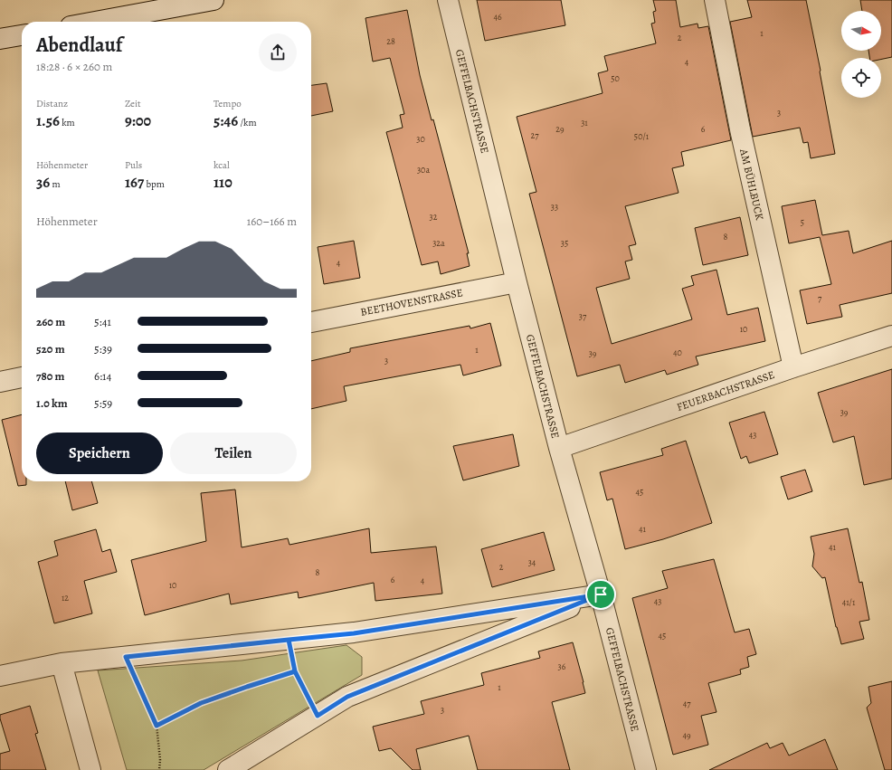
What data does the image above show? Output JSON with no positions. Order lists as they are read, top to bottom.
{
  "streets": {
    "street": [
      "GEFFELBACHSTRASSE",
      "AM BÜHLBUCK",
      "BEETHOVENSTRASSE",
      "FEUERBACHSTRASSE"
    ]
  },
  "crossings": [
    ["GEFFELBACHSTRASSE", "BEETHOVENSTRASSE"],
    ["GEFFELBACHSTRASSE", "FEUERBACHSTRASSE"],
    ["AM BÜHLBUCK", "FEUERBACHSTRASSE"]
  ],
  "house_numbers": [
    "46",
    "1",
    "2",
    "28",
    "4",
    "50",
    "3",
    "31",
    "29",
    "6",
    "27",
    "50/1",
    "30",
    "30a",
    "33",
    "32",
    "5",
    "8",
    "32a",
    "35",
    "4",
    "7",
    "37",
    "10",
    "1",
    "40",
    "39",
    "3",
    "39",
    "43",
    "45",
    "41",
    "41",
    "34",
    "2",
    "8",
    "6",
    "4",
    "10",
    "12",
    "43",
    "41/1",
    "45",
    "36",
    "1",
    "47",
    "3",
    "49"
  ],
  "north": "right",
  "page": {
    "heading": ["Abendlauf", "18:28 · 6 × 260 m"],
    "stats": [
      ["Distanz", "1.56 km"],
      ["Zeit", "9:00"],
      ["Tempo", "5:46 /km"],
      ["Höhenmeter", "36 m"],
      ["Puls", "167 bpm"],
      ["kcal", "110"]
    ],
    "chart": ["Höhenmeter", "160–166 m"],
    "list": [
      {
        "name": "260 m",
        "note": "5:41"
      },
      {
        "name": "520 m",
        "note": "5:39"
      },
      {
        "name": "780 m",
        "note": "6:14"
      },
      {
        "name": "1.0 km",
        "note": "5:59"
      }
    ],
    "buttons": ["Speichern", "Teilen"]
  }
}
